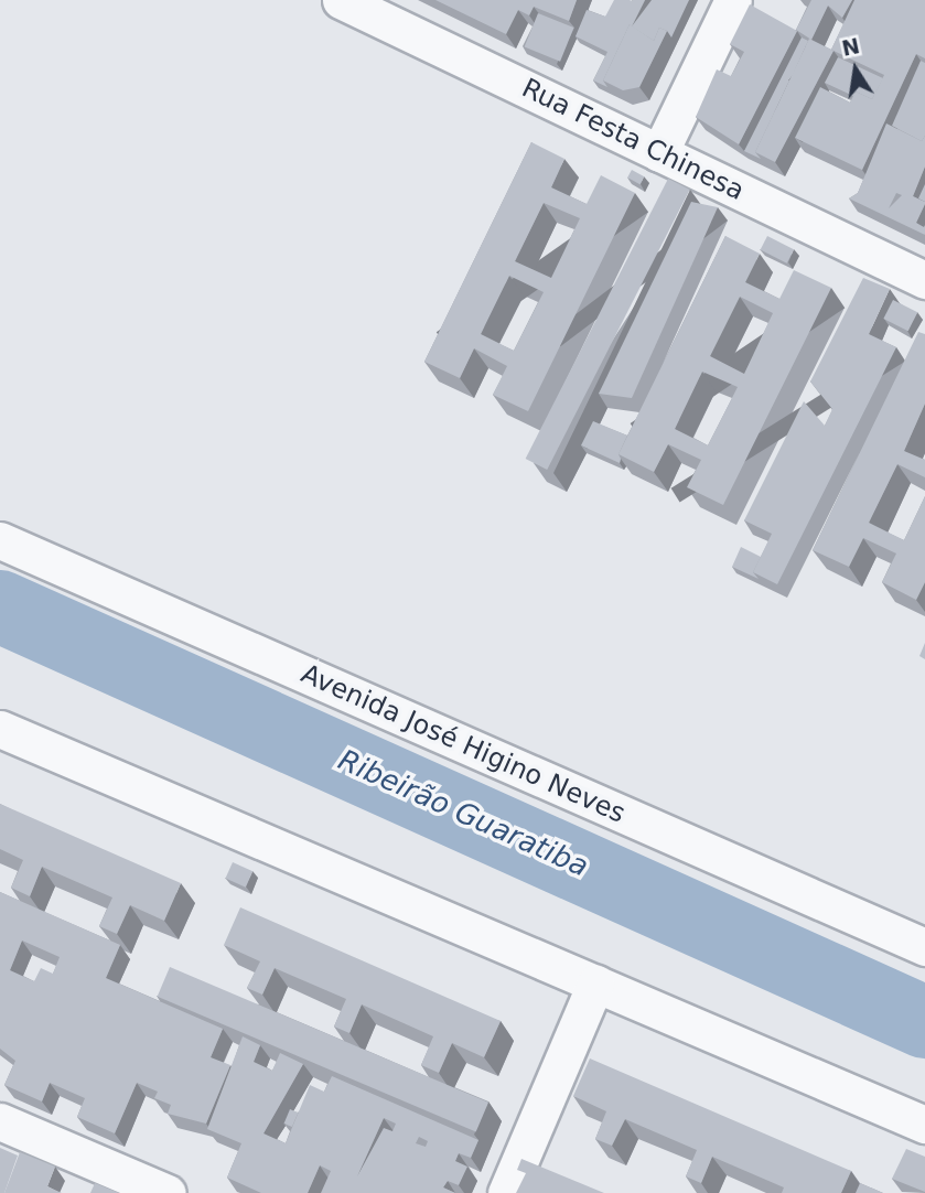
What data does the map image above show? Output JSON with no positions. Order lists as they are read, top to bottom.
{
  "streets": {
    "street": ["Rua Festa Chinesa", "Avenida José Higino Neves"]
  },
  "water": ["Ribeirão Guaratiba"],
  "north": "top"
}
